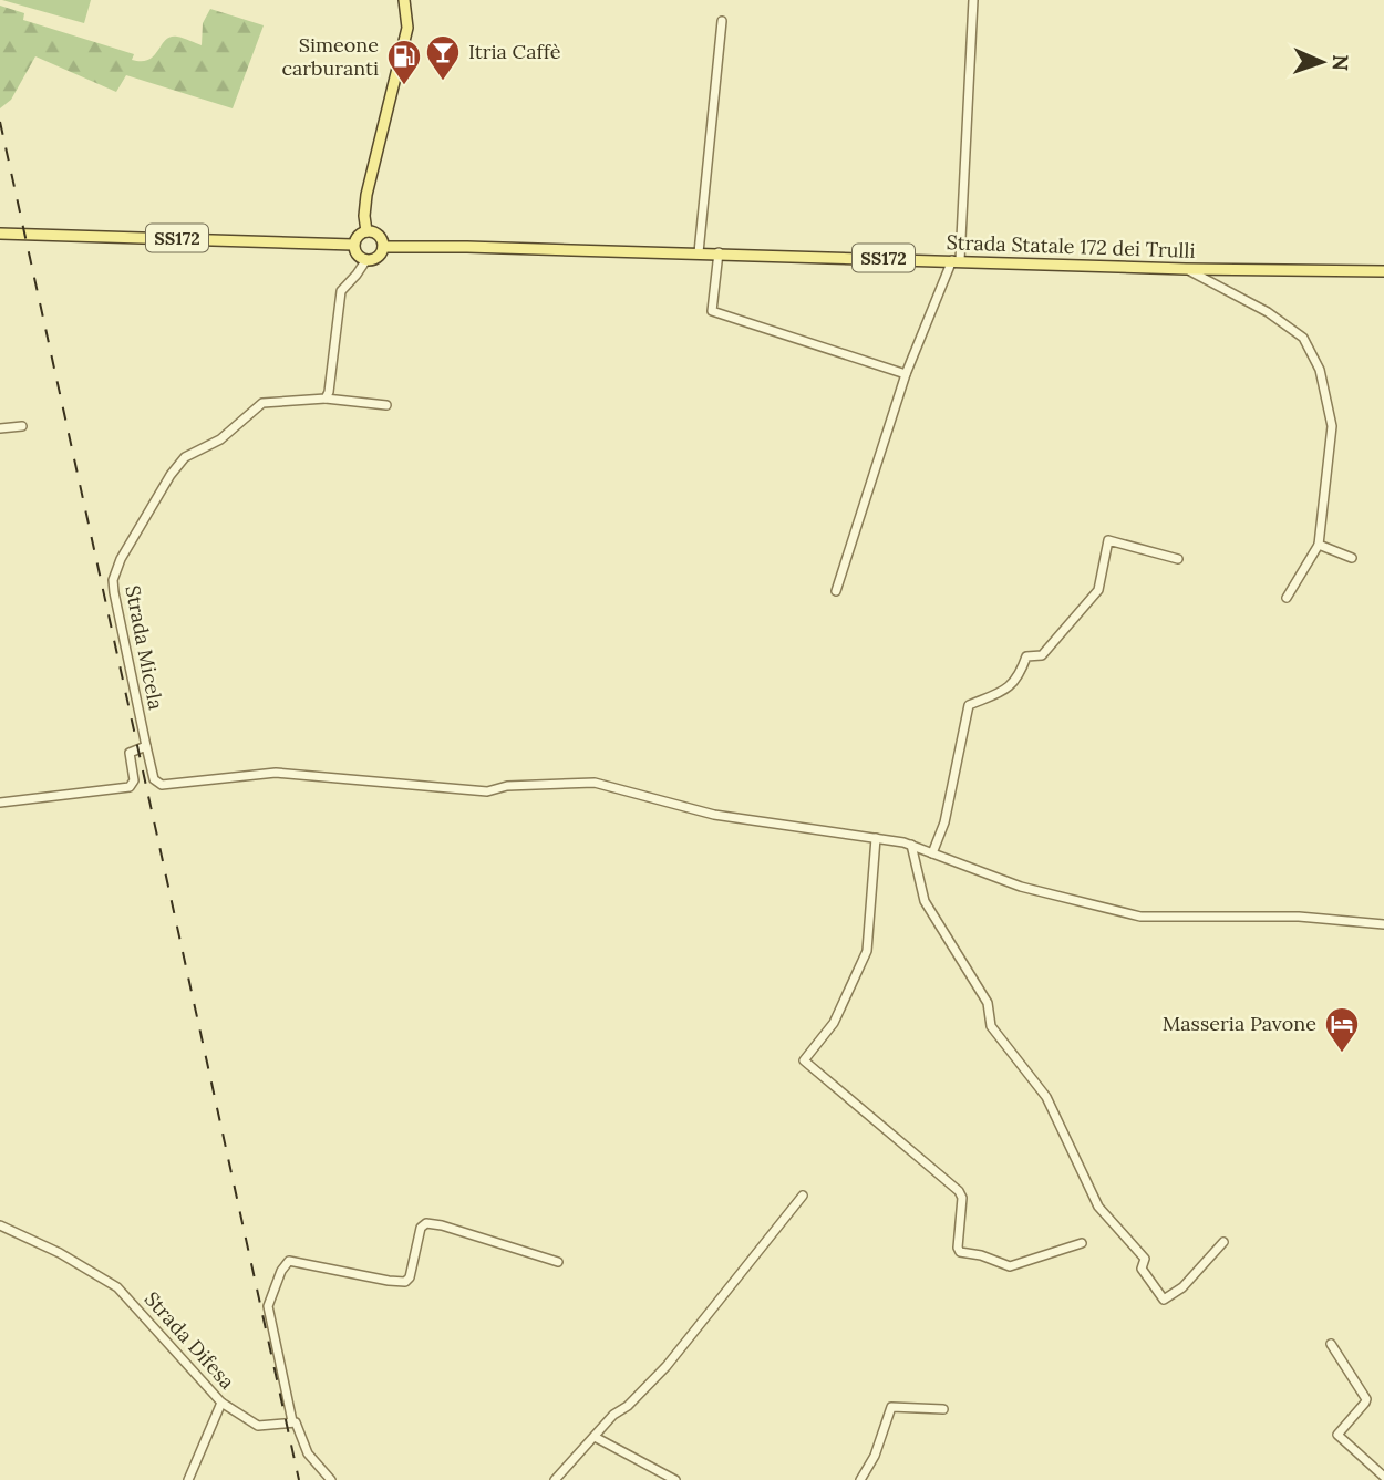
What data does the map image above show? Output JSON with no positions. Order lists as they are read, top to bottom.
{
  "streets": {
    "main road": ["SS172", "Strada Statale 172 dei Trulli"],
    "street": ["Strada Micela", "Strada Difesa"]
  },
  "crossings": [
    ["SS172", "Strada Statale 172 dei Trulli"]
  ],
  "places": {
    "bar": ["Itria Caffè"],
    "fuel station": ["Simeone carburanti"],
    "hotel": ["Masseria Pavone"]
  },
  "north": "right"
}
